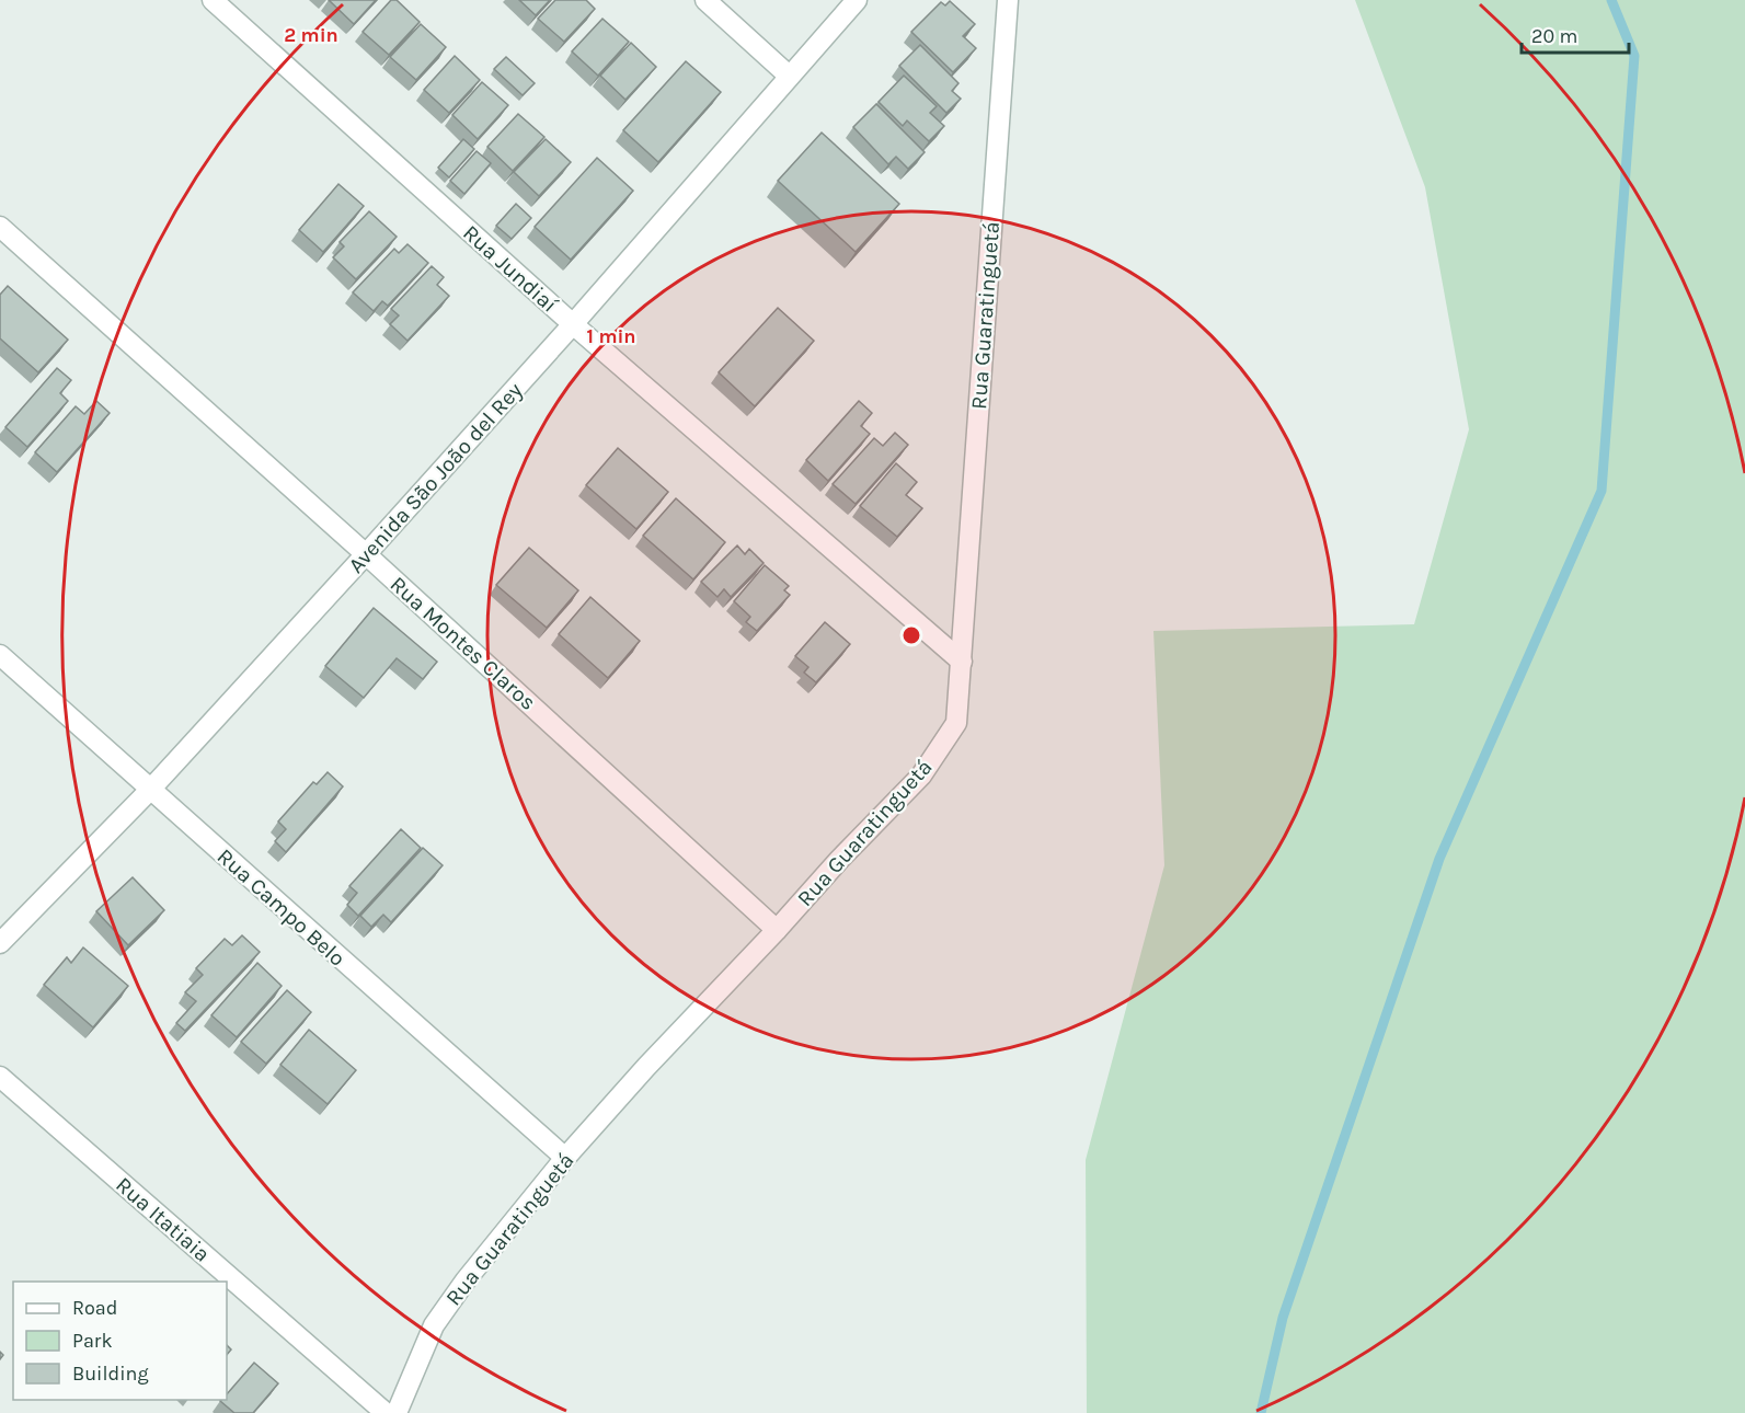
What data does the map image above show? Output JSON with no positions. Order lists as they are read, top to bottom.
{
  "streets": {
    "street": [
      "Rua Jundiaí",
      "Rua Guaratinguetá",
      "Avenida São João del Rey",
      "Rua Montes Claros",
      "Rua Campo Belo",
      "Rua Itatiaia"
    ]
  },
  "crossings": [
    ["Rua Jundiaí", "Rua Guaratinguetá"],
    ["Rua Jundiaí", "Avenida São João del Rey"],
    ["Rua Guaratinguetá", "Rua Montes Claros"],
    ["Rua Guaratinguetá", "Rua Campo Belo"],
    ["Avenida São João del Rey", "Rua Montes Claros"],
    ["Avenida São João del Rey", "Rua Campo Belo"]
  ],
  "legend": ["Road", "Park", "Building"],
  "scale_bar": "20 m",
  "rings": ["2 min", "1 min"]
}
